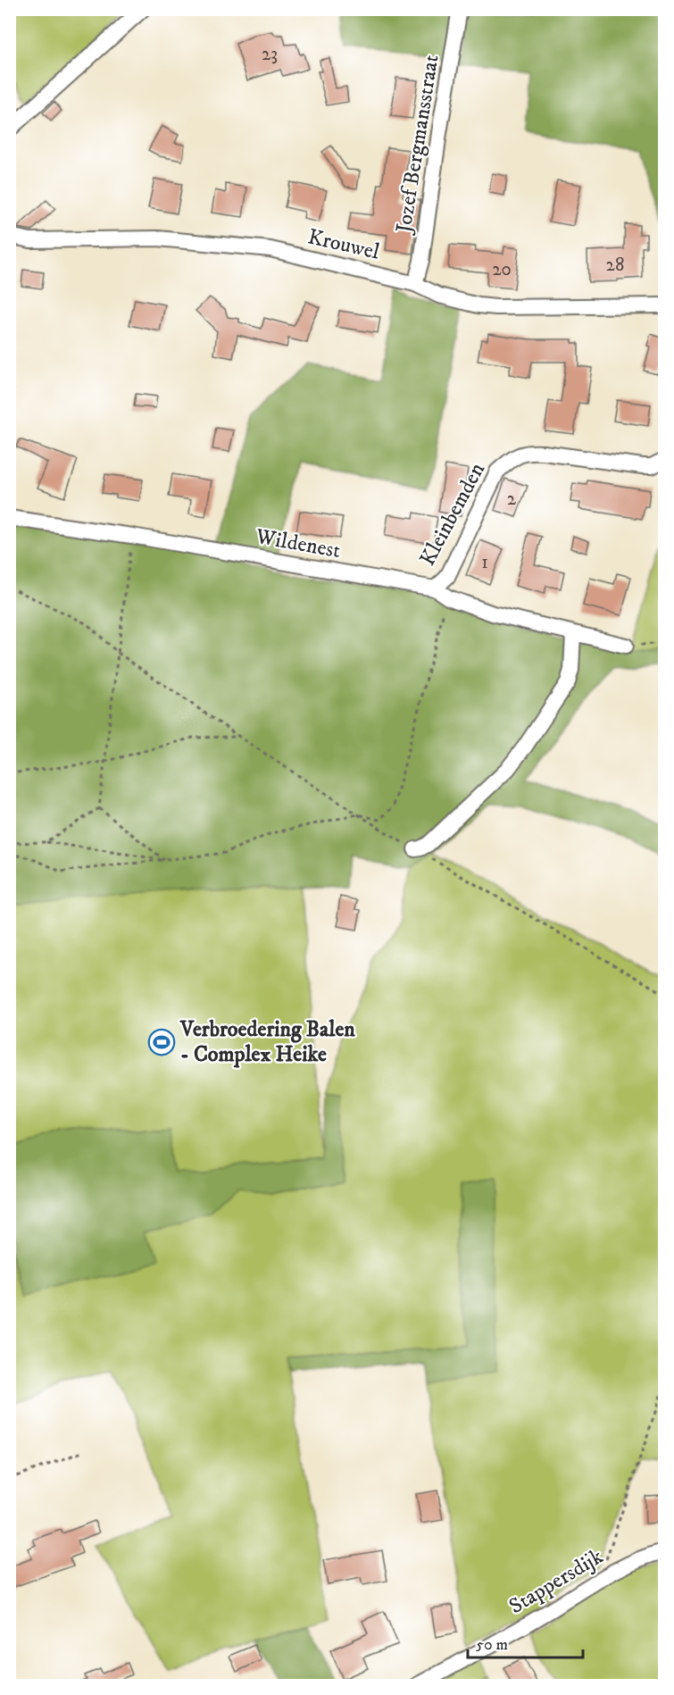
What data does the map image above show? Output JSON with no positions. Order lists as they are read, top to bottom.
{
  "streets": {
    "street": [
      "Jozef Bergmansstraat",
      "Krouwel",
      "Kleinbemden",
      "Wildenest",
      "Stappersdijk"
    ]
  },
  "crossings": [
    ["Jozef Bergmansstraat", "Krouwel"],
    ["Kleinbemden", "Wildenest"]
  ],
  "places": {
    "sports": ["Verbroedering Balen - Complex Heike"]
  },
  "house_numbers": [
    "23",
    "28",
    "20",
    "2",
    "1"
  ],
  "scale_bar": "50 m"
}
